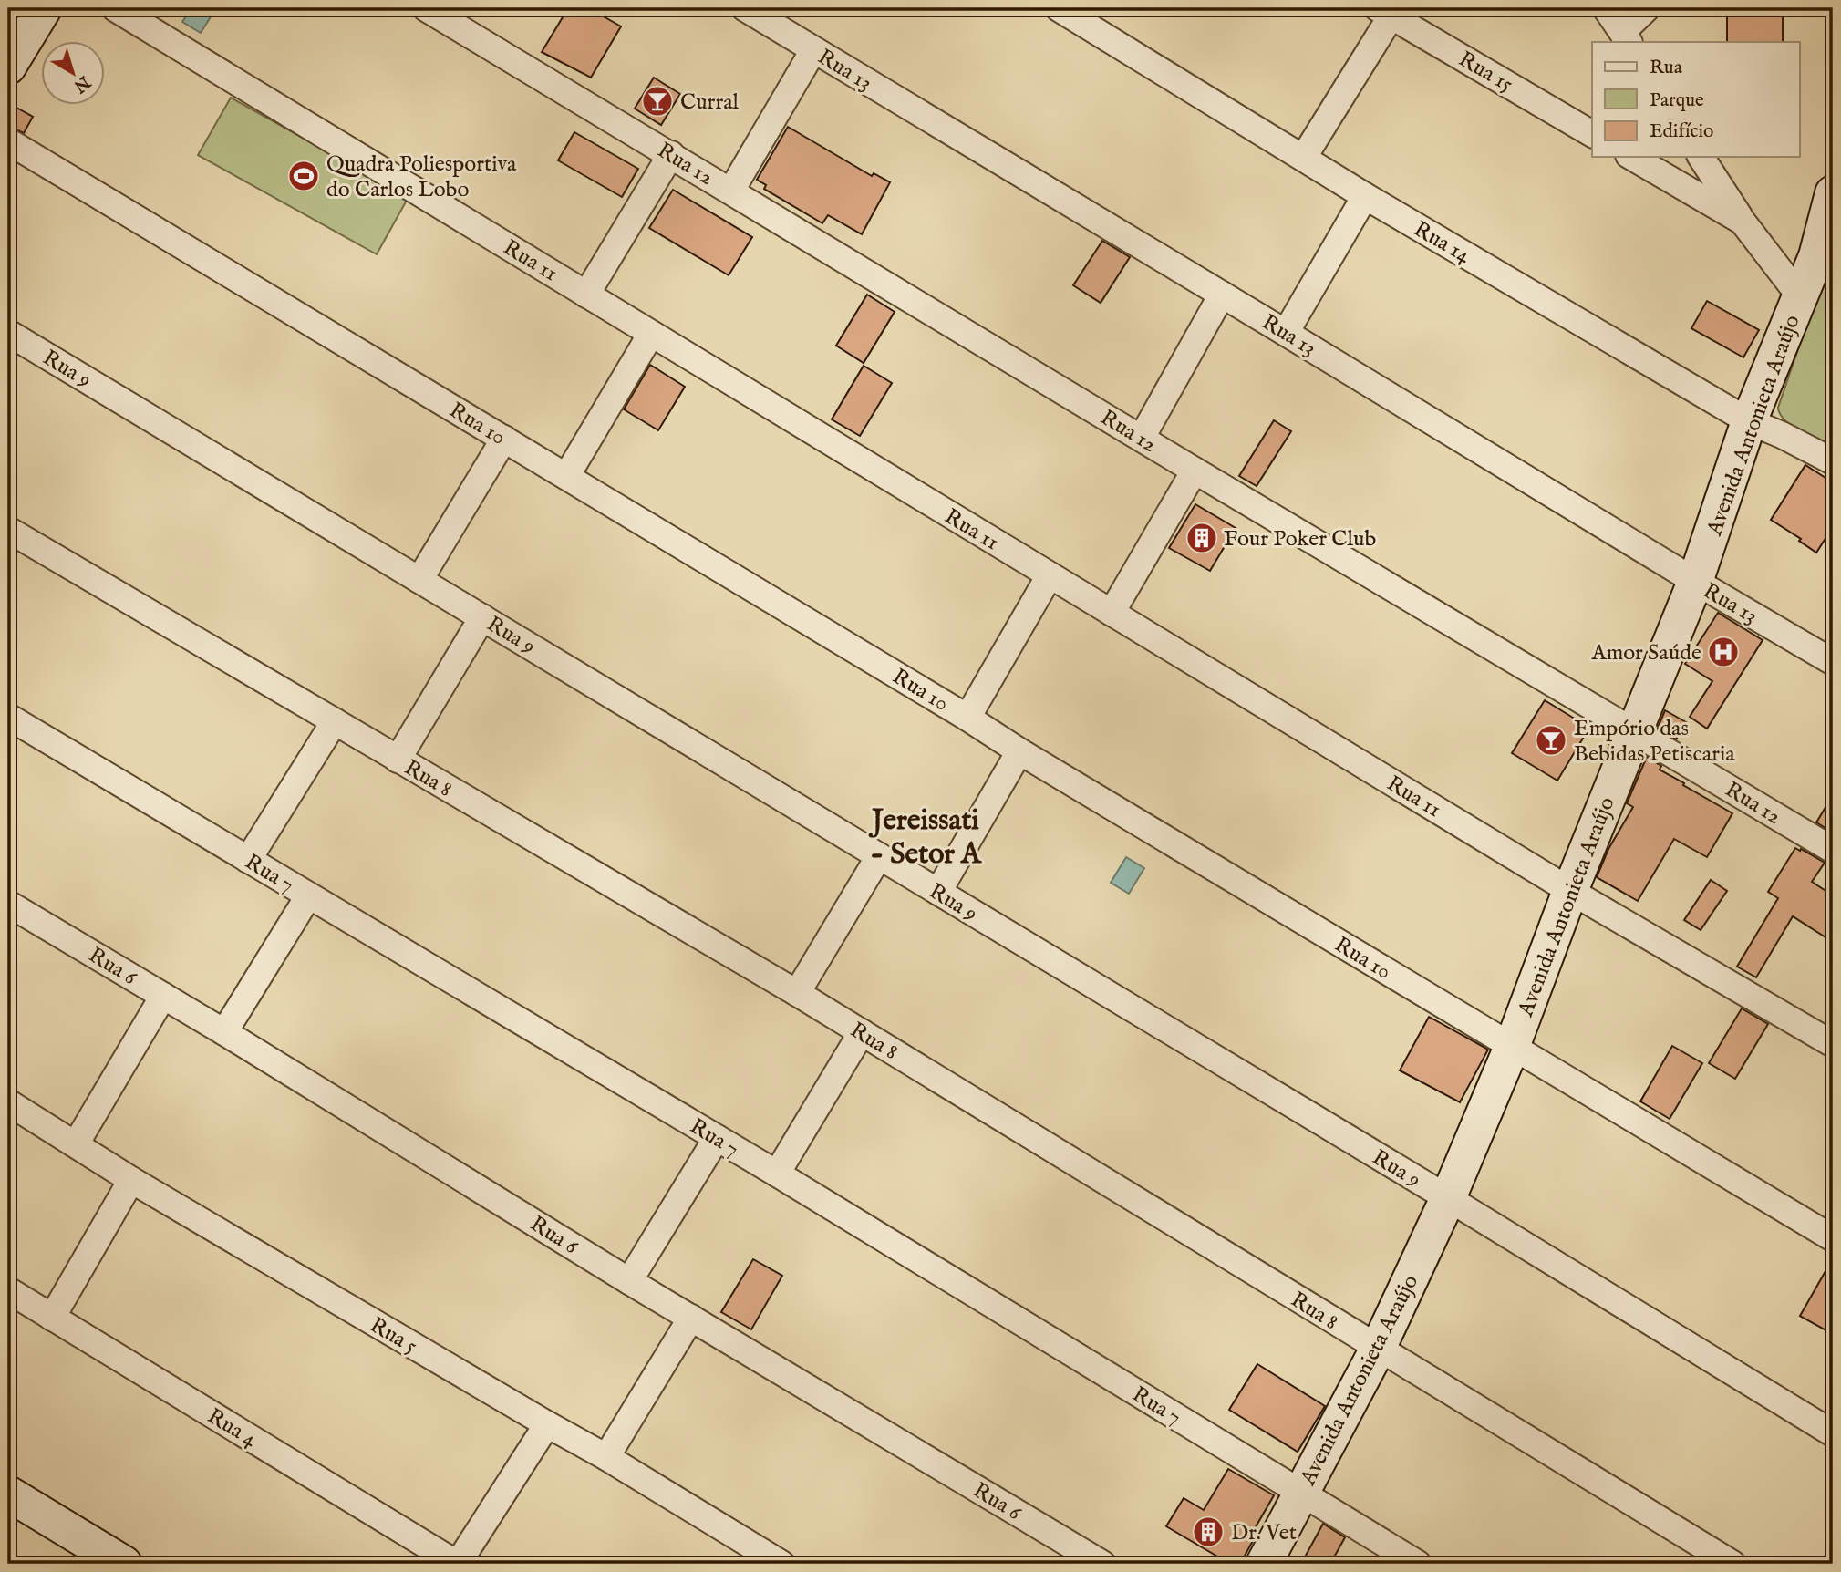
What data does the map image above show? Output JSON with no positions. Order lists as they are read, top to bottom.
{
  "streets": {
    "street": [
      "Rua 13",
      "Rua 15",
      "Rua 12",
      "Rua 14",
      "Rua 11",
      "Rua 9",
      "Rua 10",
      "Avenida Antonieta Araújo",
      "Rua 8",
      "Rua 7",
      "Rua 6",
      "Rua 5",
      "Rua 4"
    ]
  },
  "crossings": [
    ["Rua 13", "Avenida Antonieta Araújo"],
    ["Rua 12", "Avenida Antonieta Araújo"],
    ["Rua 14", "Avenida Antonieta Araújo"],
    ["Rua 11", "Avenida Antonieta Araújo"],
    ["Rua 9", "Avenida Antonieta Araújo"],
    ["Rua 10", "Avenida Antonieta Araújo"],
    ["Avenida Antonieta Araújo", "Rua 8"],
    ["Avenida Antonieta Araújo", "Rua 7"]
  ],
  "districts": ["Jereissati - Setor A"],
  "places": {
    "bar": ["Curral", "Empório das Bebidas Petiscaria"],
    "sports": ["Quadra Poliesportiva do Carlos Lobo"],
    "building": ["Four Poker Club", "Dr. Vet"],
    "hospital": ["Amor Saúde"]
  },
  "legend": ["Rua", "Parque", "Edifício"],
  "north": "bottom right"
}
